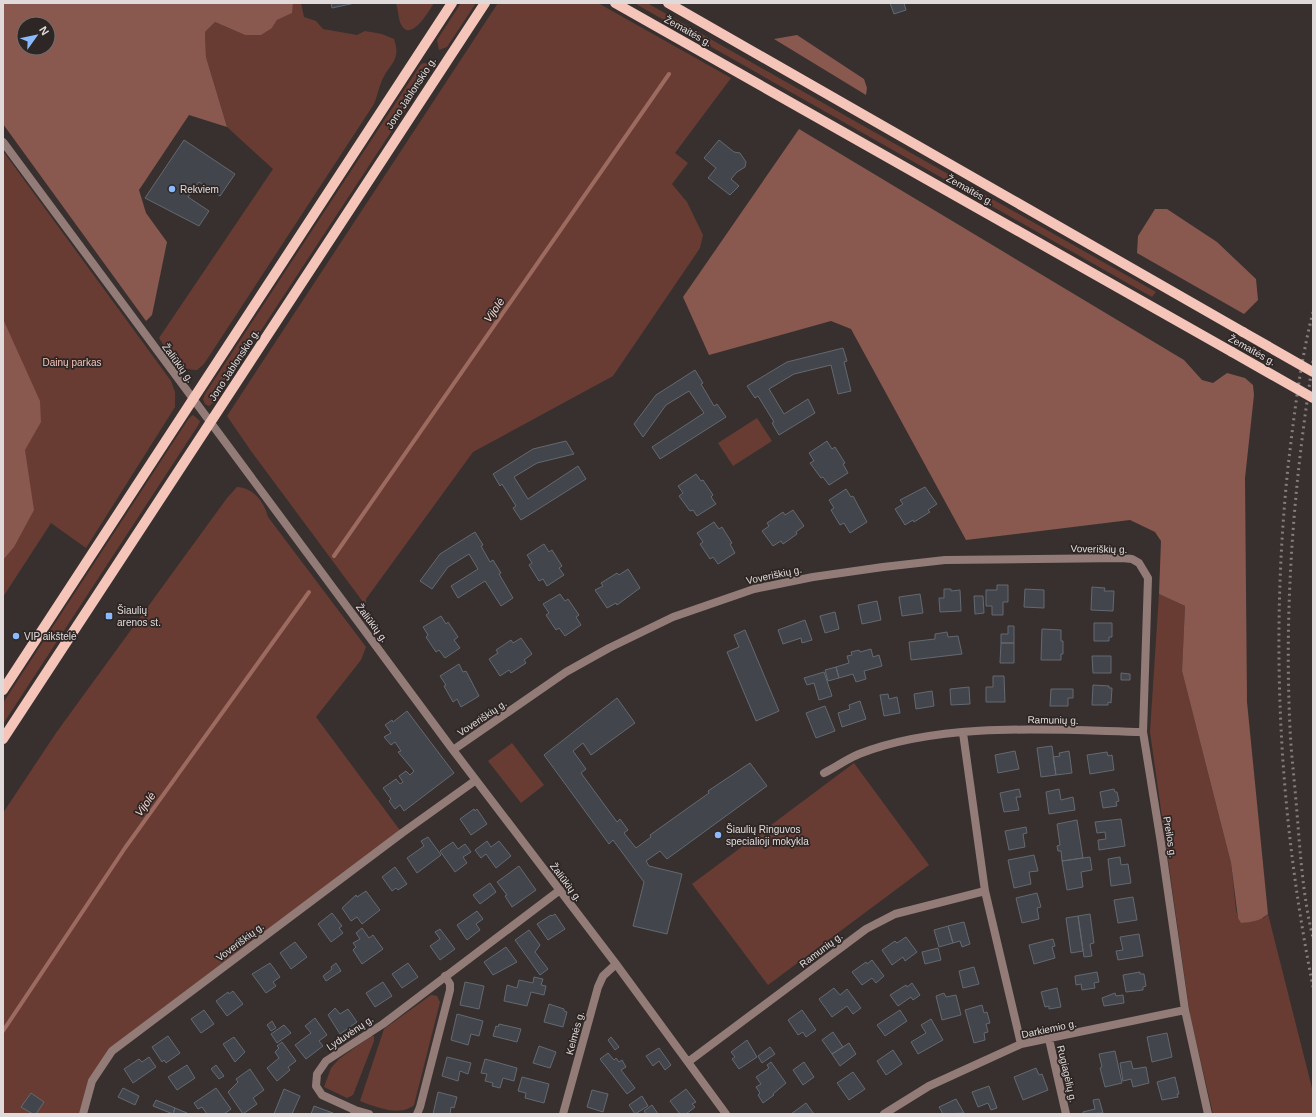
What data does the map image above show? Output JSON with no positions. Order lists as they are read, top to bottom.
{
  "streets": {
    "main road": ["Žemaitės g.", "Jono Jablonskio g."],
    "street": [
      "Žaliūkių g.",
      "Voveriškių g.",
      "Ramunių g.",
      "Preilos g.",
      "Darkiemio g.",
      "Lyduvėnų g.",
      "Kelmės g.",
      "Rugiagėlių g."
    ]
  },
  "crossings": [
    ["Jono Jablonskio g.", "Žaliūkių g."],
    ["Žaliūkių g.", "Voveriškių g."],
    ["Žaliūkių g.", "Ramunių g."],
    ["Žaliūkių g.", "Lyduvėnų g."],
    ["Žaliūkių g.", "Kelmės g."],
    ["Voveriškių g.", "Preilos g."],
    ["Ramunių g.", "Preilos g."],
    ["Preilos g.", "Darkiemio g."],
    ["Darkiemio g.", "Rugiagėlių g."]
  ],
  "water": ["Vijolė"],
  "parks": ["Dainų parkas"],
  "places": {
    "other": ["Rekviem", "VIP aikštelė", "Šiaulių Ringuvos specialioji mokykla"],
    "transit": ["Šiaulių arenos st."]
  },
  "north": "top right"
}
